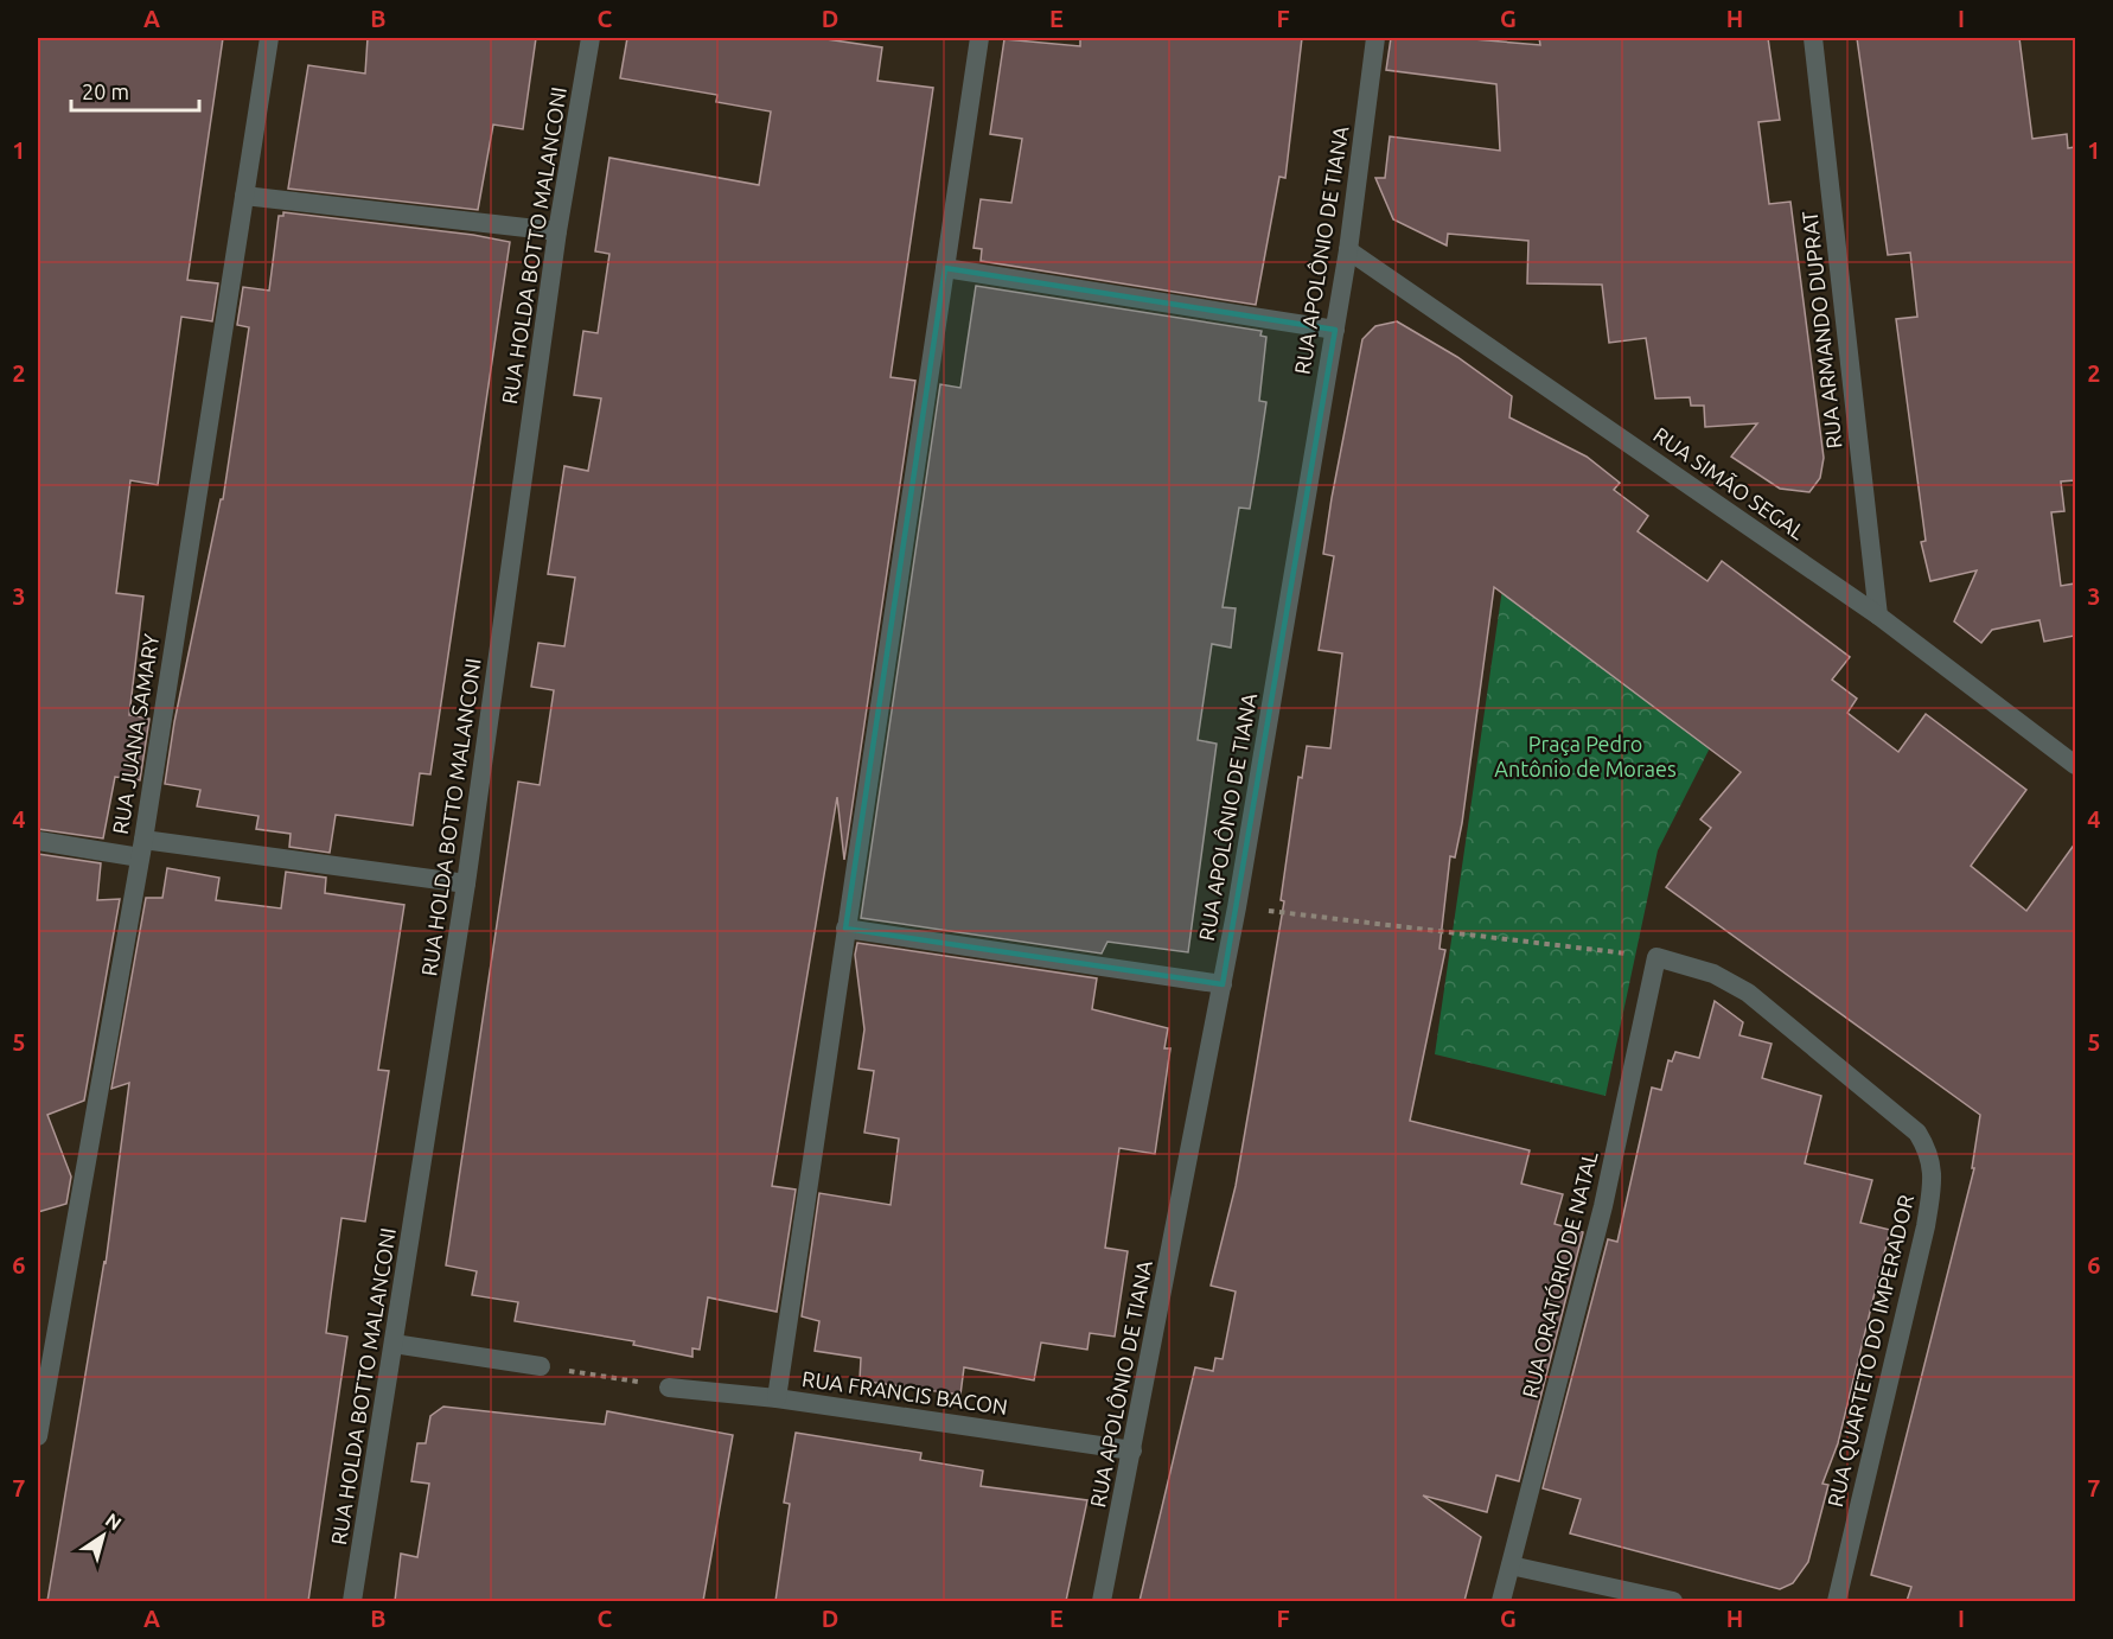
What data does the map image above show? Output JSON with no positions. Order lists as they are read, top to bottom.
{
  "streets": {
    "street": [
      "RUA HOLDA BOTTO MALANCONI",
      "RUA APOLÔNIO DE TIANA",
      "RUA ARMANDO DUPRAT",
      "RUA SIMÃO SEGAL",
      "RUA JUANA SAMARY",
      "RUA ORATÓRIO DE NATAL",
      "RUA QUARTETO DO IMPERADOR",
      "RUA FRANCIS BACON"
    ]
  },
  "crossings": [
    ["RUA APOLÔNIO DE TIANA", "RUA SIMÃO SEGAL"],
    ["RUA APOLÔNIO DE TIANA", "RUA FRANCIS BACON"],
    ["RUA ARMANDO DUPRAT", "RUA SIMÃO SEGAL"],
    ["RUA ORATÓRIO DE NATAL", "RUA QUARTETO DO IMPERADOR"]
  ],
  "parks": ["Praça Pedro Antônio de Moraes"],
  "scale_bar": "20 m",
  "north": "top right",
  "grid": {
    "columns": [
      "A",
      "B",
      "C",
      "D",
      "E",
      "F",
      "G",
      "H",
      "I"
    ],
    "rows": [
      "1",
      "2",
      "3",
      "4",
      "5",
      "6",
      "7"
    ]
  }
}
